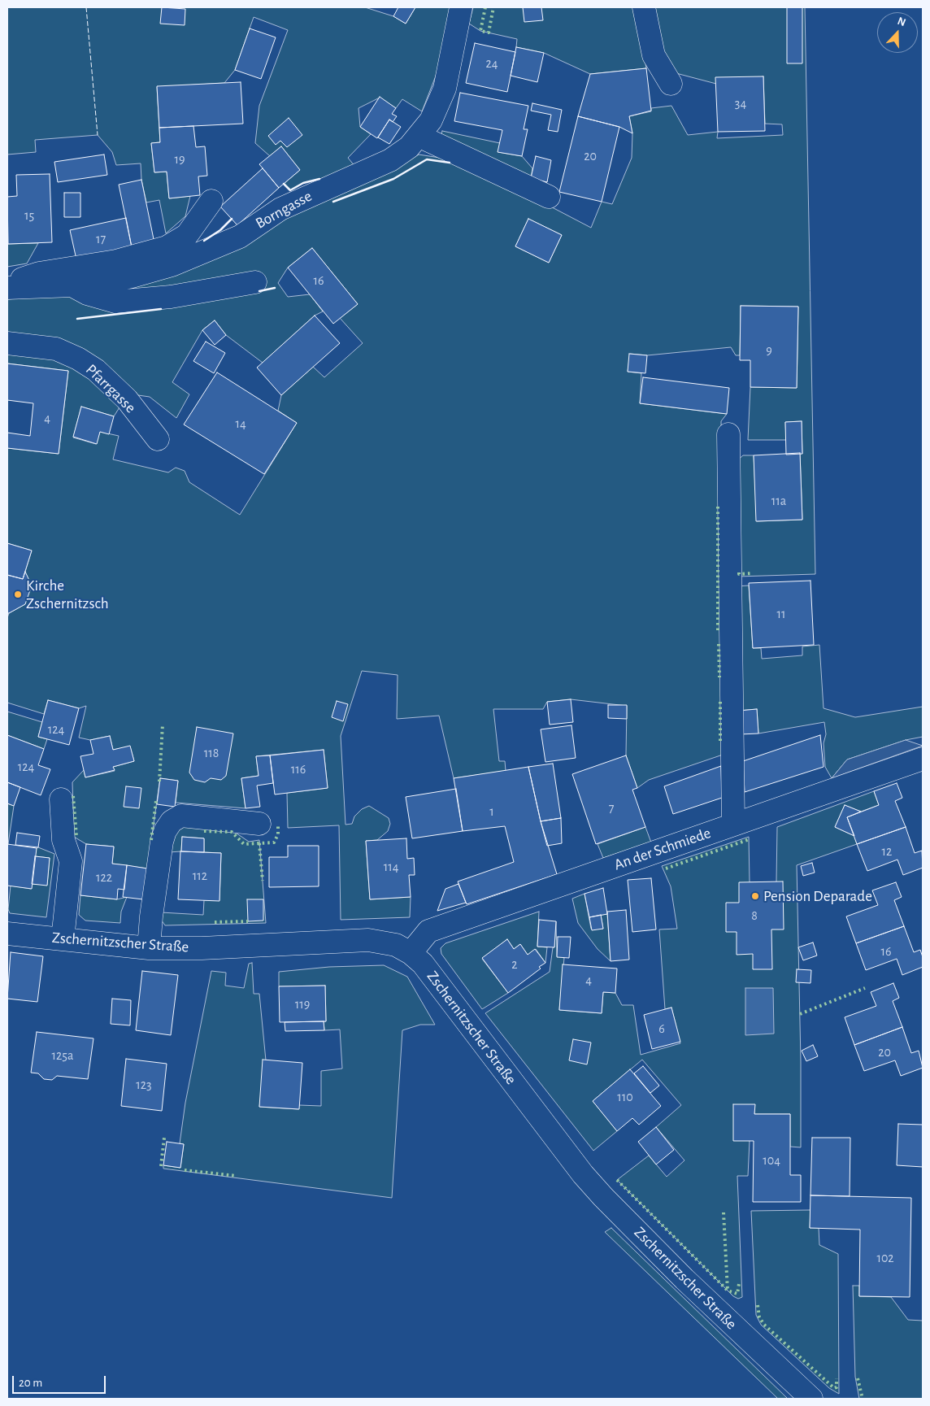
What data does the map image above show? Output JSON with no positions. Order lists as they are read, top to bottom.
{
  "streets": {
    "street": [
      "Borngasse",
      "Pfarrgasse",
      "An der Schmiede",
      "Zschernitzscher Straße"
    ]
  },
  "crossings": [
    ["An der Schmiede", "Zschernitzscher Straße"]
  ],
  "places": ["Kirche Zschernitzsch", "Pension Deparade"],
  "house_numbers": [
    "24",
    "34",
    "20",
    "19",
    "15",
    "17",
    "16",
    "9",
    "4",
    "14",
    "11a",
    "11",
    "124",
    "118",
    "124",
    "116",
    "7",
    "1",
    "12",
    "114",
    "112",
    "122",
    "8",
    "16",
    "2",
    "4",
    "119",
    "6",
    "20",
    "125a",
    "123",
    "110",
    "104",
    "102"
  ],
  "scale_bar": "20 m",
  "north": "top"
}
